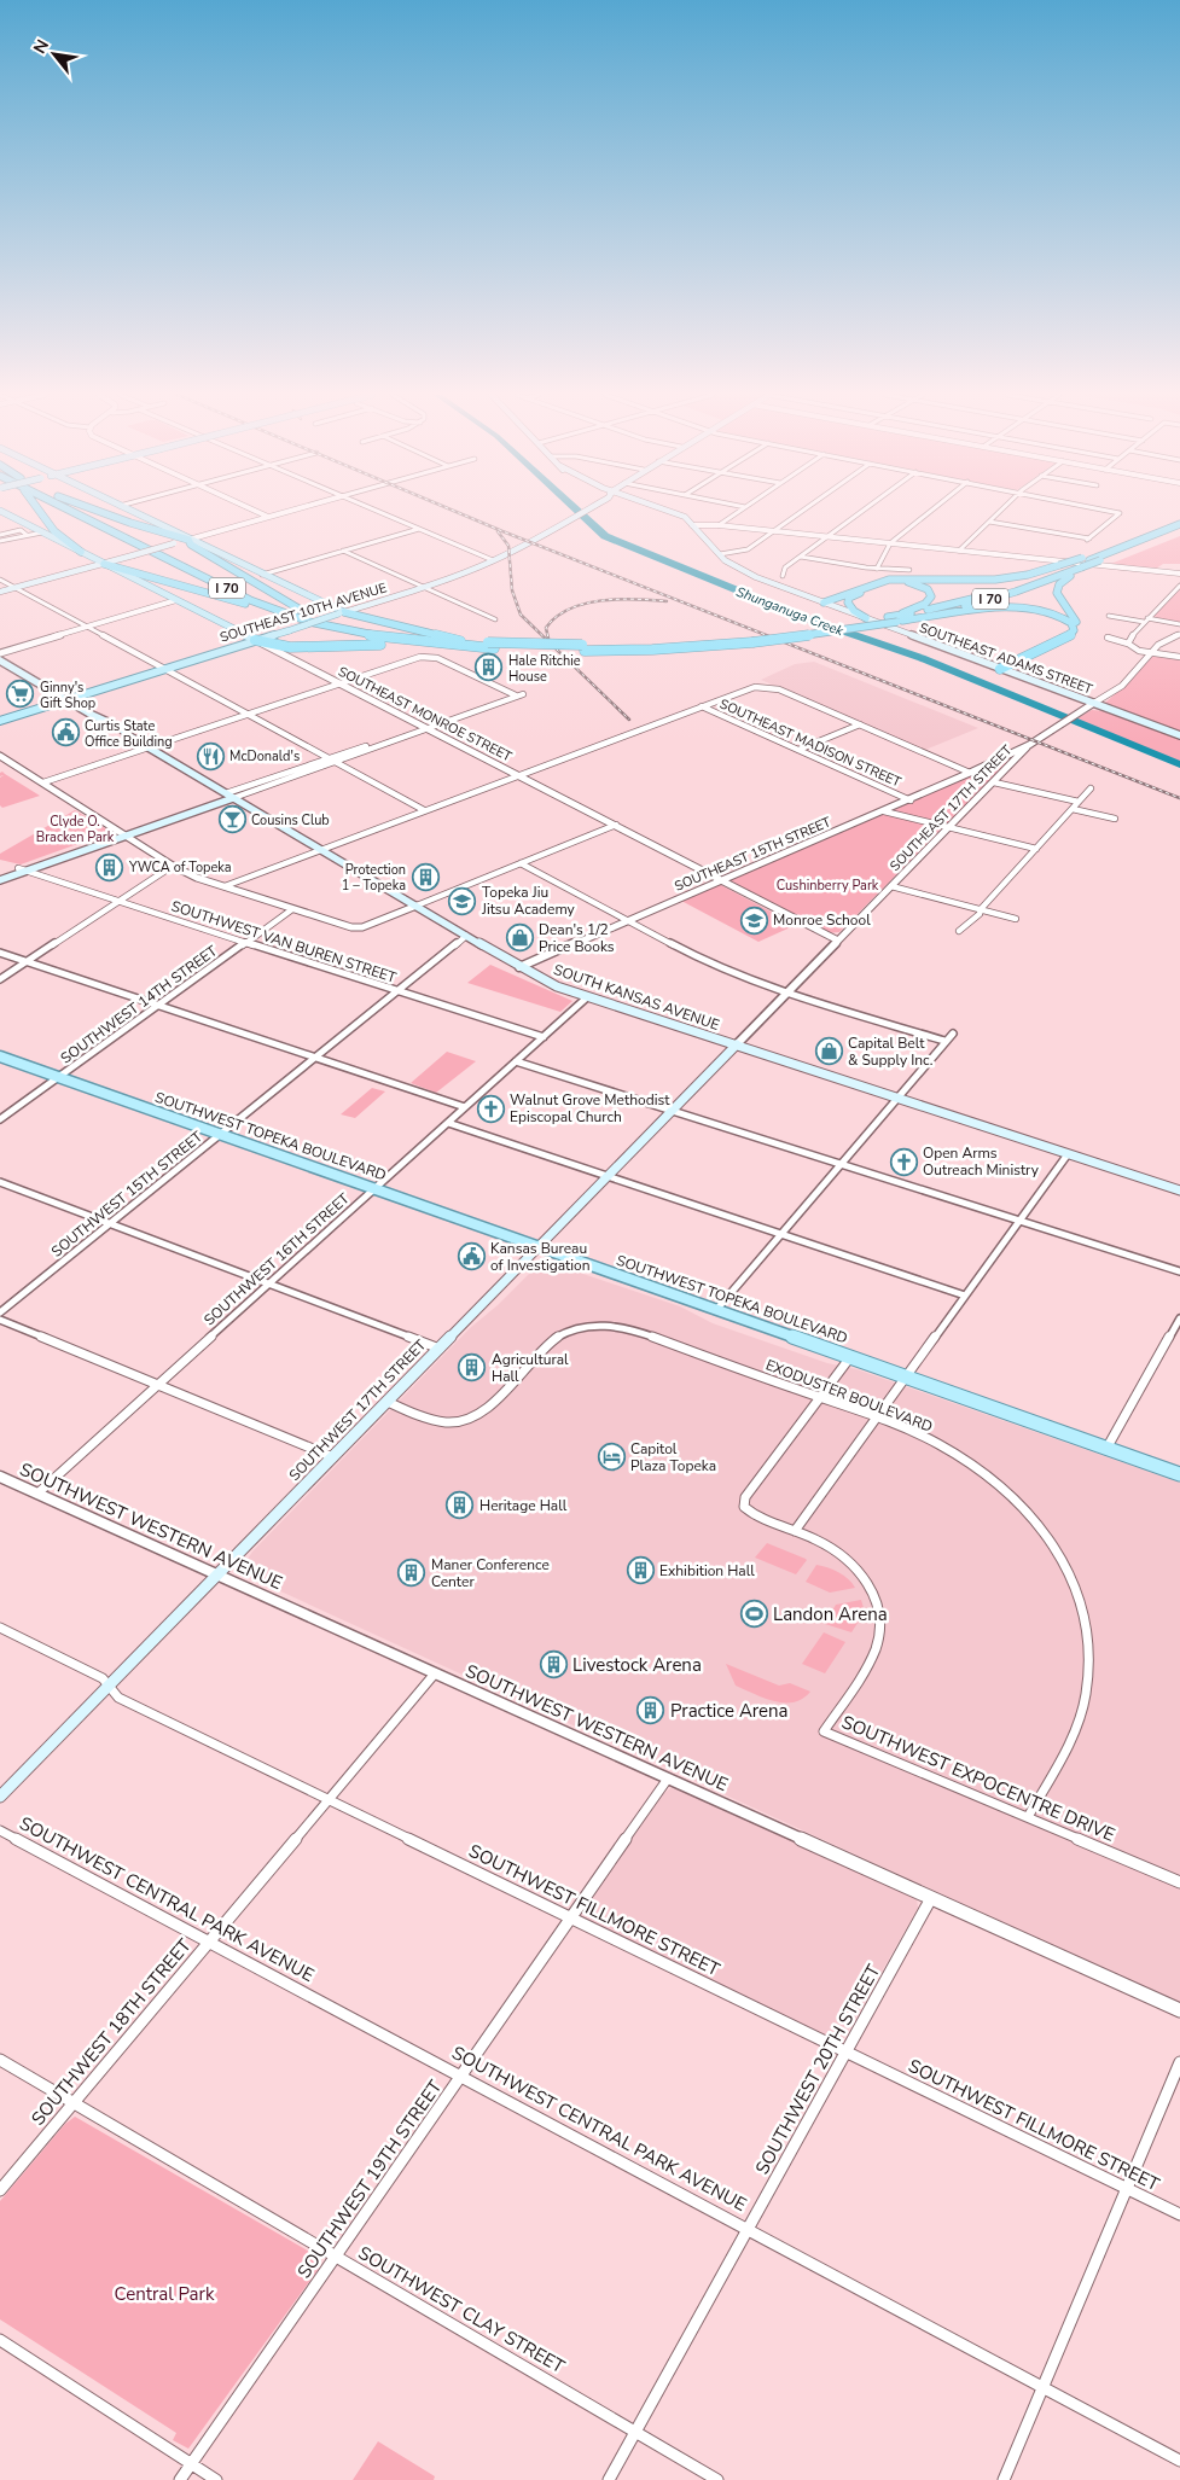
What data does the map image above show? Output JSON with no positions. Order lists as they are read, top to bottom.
{
  "streets": {
    "highway": ["I 70"],
    "main road": [
      "SOUTHEAST 10TH AVENUE",
      "SOUTHEAST ADAMS STREET",
      "SOUTHEAST MONROE STREET",
      "SOUTH KANSAS AVENUE",
      "SOUTHWEST TOPEKA BOULEVARD",
      "SOUTHWEST 17TH STREET"
    ],
    "street": [
      "SOUTHEAST MADISON STREET",
      "SOUTHEAST 17TH STREET",
      "SOUTHEAST 15TH STREET",
      "SOUTHWEST VAN BUREN STREET",
      "SOUTHWEST 14TH STREET",
      "SOUTHWEST 15TH STREET",
      "SOUTHWEST 16TH STREET",
      "EXODUSTER BOULEVARD",
      "SOUTHWEST WESTERN AVENUE",
      "SOUTHWEST EXPOCENTRE DRIVE",
      "SOUTHWEST CENTRAL PARK AVENUE",
      "SOUTHWEST FILLMORE STREET",
      "SOUTHWEST 18TH STREET",
      "SOUTHWEST 20TH STREET",
      "SOUTHWEST 19TH STREET",
      "SOUTHWEST CLAY STREET"
    ]
  },
  "crossings": [
    ["SOUTHEAST 10TH AVENUE", "SOUTHEAST MONROE STREET"],
    ["SOUTHEAST 10TH AVENUE", "SOUTH KANSAS AVENUE"],
    ["SOUTHEAST ADAMS STREET", "SOUTHEAST 15TH STREET"],
    ["SOUTHEAST MONROE STREET", "SOUTHEAST 17TH STREET"],
    ["SOUTHEAST MONROE STREET", "SOUTHEAST 15TH STREET"],
    ["SOUTHEAST MADISON STREET", "SOUTHEAST 15TH STREET"],
    ["SOUTHEAST 17TH STREET", "SOUTHEAST 15TH STREET"],
    ["SOUTHEAST 17TH STREET", "SOUTH KANSAS AVENUE"],
    ["SOUTHEAST 17TH STREET", "SOUTHWEST 17TH STREET"],
    ["SOUTHEAST 15TH STREET", "SOUTH KANSAS AVENUE"],
    ["SOUTHWEST VAN BUREN STREET", "SOUTHWEST 14TH STREET"],
    ["SOUTHWEST VAN BUREN STREET", "SOUTHWEST 15TH STREET"],
    ["SOUTHWEST VAN BUREN STREET", "SOUTHWEST 16TH STREET"],
    ["SOUTH KANSAS AVENUE", "SOUTHWEST 15TH STREET"],
    ["SOUTH KANSAS AVENUE", "SOUTHWEST 16TH STREET"],
    ["SOUTH KANSAS AVENUE", "SOUTHWEST 17TH STREET"],
    ["SOUTHWEST 14TH STREET", "SOUTHWEST TOPEKA BOULEVARD"],
    ["SOUTHWEST TOPEKA BOULEVARD", "SOUTHWEST 15TH STREET"],
    ["SOUTHWEST TOPEKA BOULEVARD", "SOUTHWEST 16TH STREET"],
    ["SOUTHWEST TOPEKA BOULEVARD", "SOUTHWEST 17TH STREET"],
    ["SOUTHWEST TOPEKA BOULEVARD", "SOUTHWEST EXPOCENTRE DRIVE"],
    ["SOUTHWEST 16TH STREET", "SOUTHWEST WESTERN AVENUE"],
    ["EXODUSTER BOULEVARD", "SOUTHWEST 17TH STREET"],
    ["EXODUSTER BOULEVARD", "SOUTHWEST EXPOCENTRE DRIVE"],
    ["SOUTHWEST 17TH STREET", "SOUTHWEST WESTERN AVENUE"],
    ["SOUTHWEST 17TH STREET", "SOUTHWEST FILLMORE STREET"],
    ["SOUTHWEST WESTERN AVENUE", "SOUTHWEST 18TH STREET"],
    ["SOUTHWEST WESTERN AVENUE", "SOUTHWEST 20TH STREET"],
    ["SOUTHWEST WESTERN AVENUE", "SOUTHWEST 19TH STREET"],
    ["SOUTHWEST CENTRAL PARK AVENUE", "SOUTHWEST 18TH STREET"],
    ["SOUTHWEST CENTRAL PARK AVENUE", "SOUTHWEST 20TH STREET"],
    ["SOUTHWEST CENTRAL PARK AVENUE", "SOUTHWEST 19TH STREET"],
    ["SOUTHWEST FILLMORE STREET", "SOUTHWEST 18TH STREET"],
    ["SOUTHWEST FILLMORE STREET", "SOUTHWEST 20TH STREET"],
    ["SOUTHWEST FILLMORE STREET", "SOUTHWEST 19TH STREET"],
    ["SOUTHWEST 18TH STREET", "SOUTHWEST CLAY STREET"],
    ["SOUTHWEST 20TH STREET", "SOUTHWEST CLAY STREET"],
    ["SOUTHWEST 19TH STREET", "SOUTHWEST CLAY STREET"]
  ],
  "water": ["Shunganuga Creek"],
  "parks": ["Clyde O. Bracken Park", "Cushinberry Park", "Central Park"],
  "places": {
    "building": [
      "Hale Ritchie House",
      "YWCA of Topeka",
      "Protection 1 – Topeka",
      "Agricultural Hall",
      "Heritage Hall",
      "Exhibition Hall",
      "Maner Conference Center",
      "Livestock Arena",
      "Practice Arena"
    ],
    "supermarket": ["Ginny's Gift Shop"],
    "public building": ["Curtis State Office Building", "Kansas Bureau of Investigation"],
    "restaurant": ["McDonald's"],
    "bar": ["Cousins Club"],
    "school or university": ["Topeka Jiu Jitsu Academy", "Monroe School"],
    "shop": ["Dean's 1/2 Price Books", "Capital Belt & Supply Inc."],
    "church": ["Walnut Grove Methodist Episcopal Church", "Open Arms Outreach Ministry"],
    "hotel": ["Capitol Plaza Topeka"],
    "sports": ["Landon Arena"]
  },
  "north": "top left"
}
